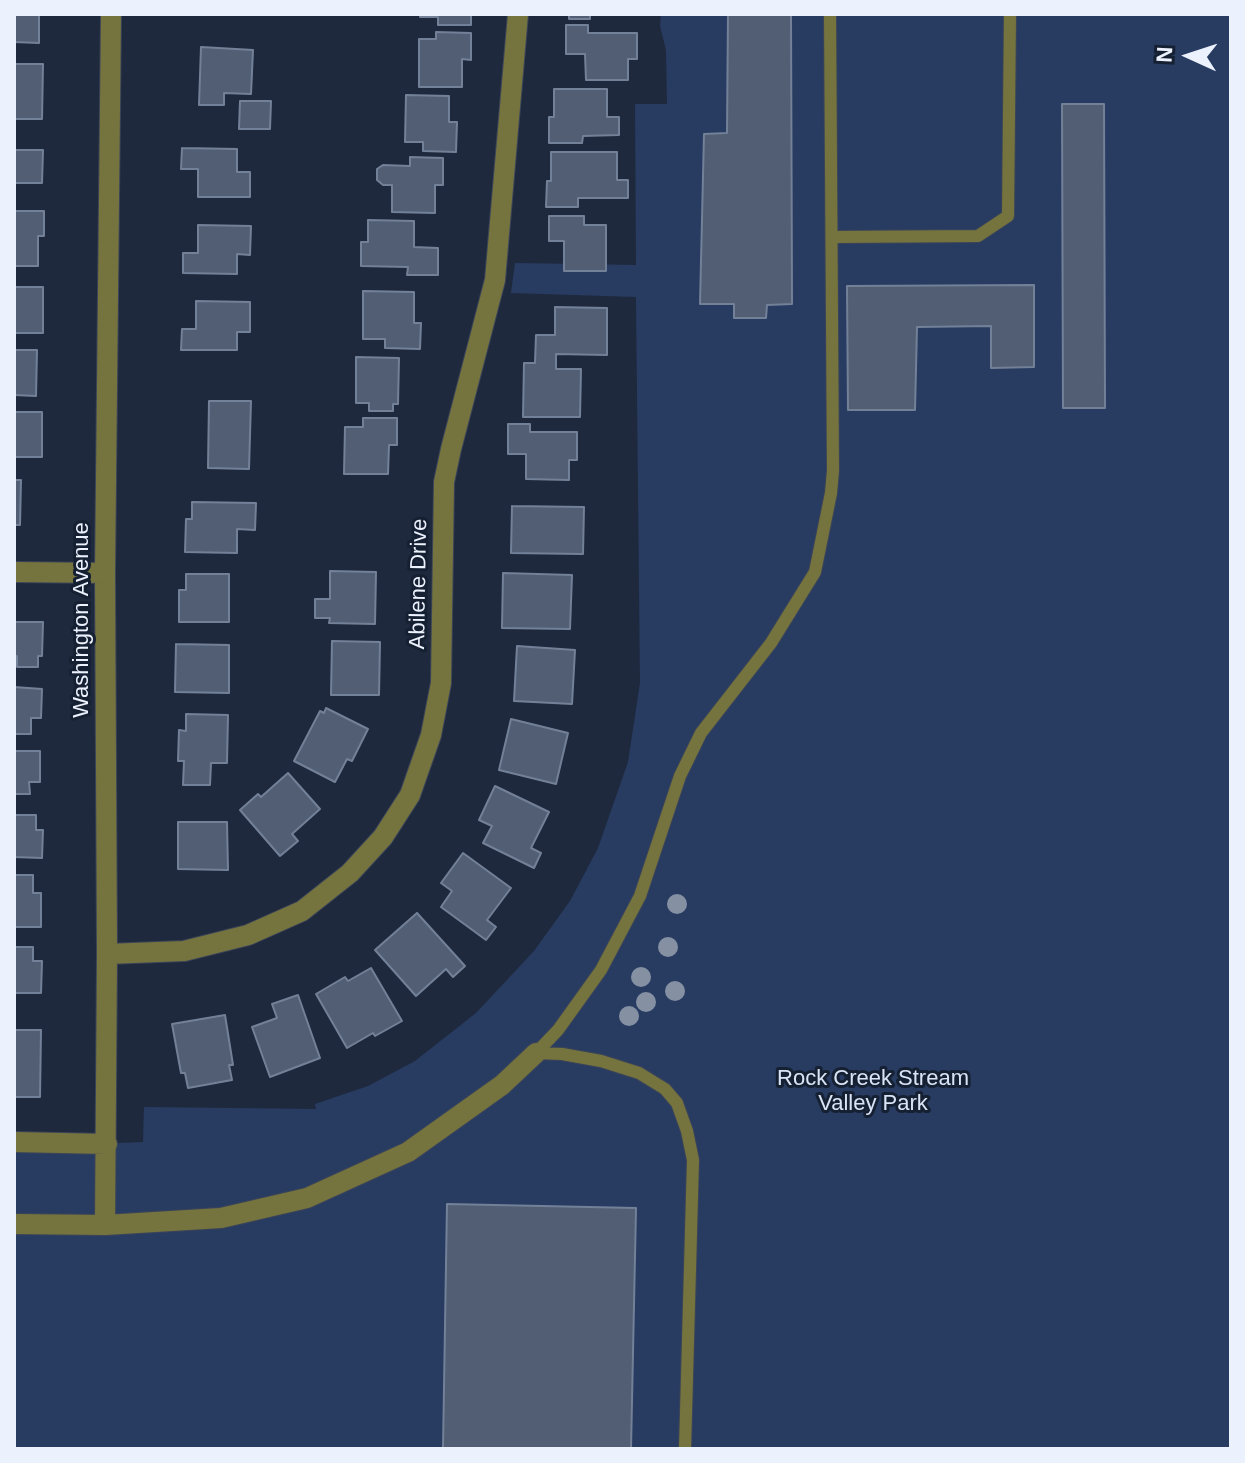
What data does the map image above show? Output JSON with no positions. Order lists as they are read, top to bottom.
{
  "streets": {
    "street": ["Abilene Drive", "Washington Avenue"]
  },
  "crossings": [
    ["Abilene Drive", "Washington Avenue"]
  ],
  "parks": ["Rock Creek Stream Valley Park"],
  "north": "left"
}
